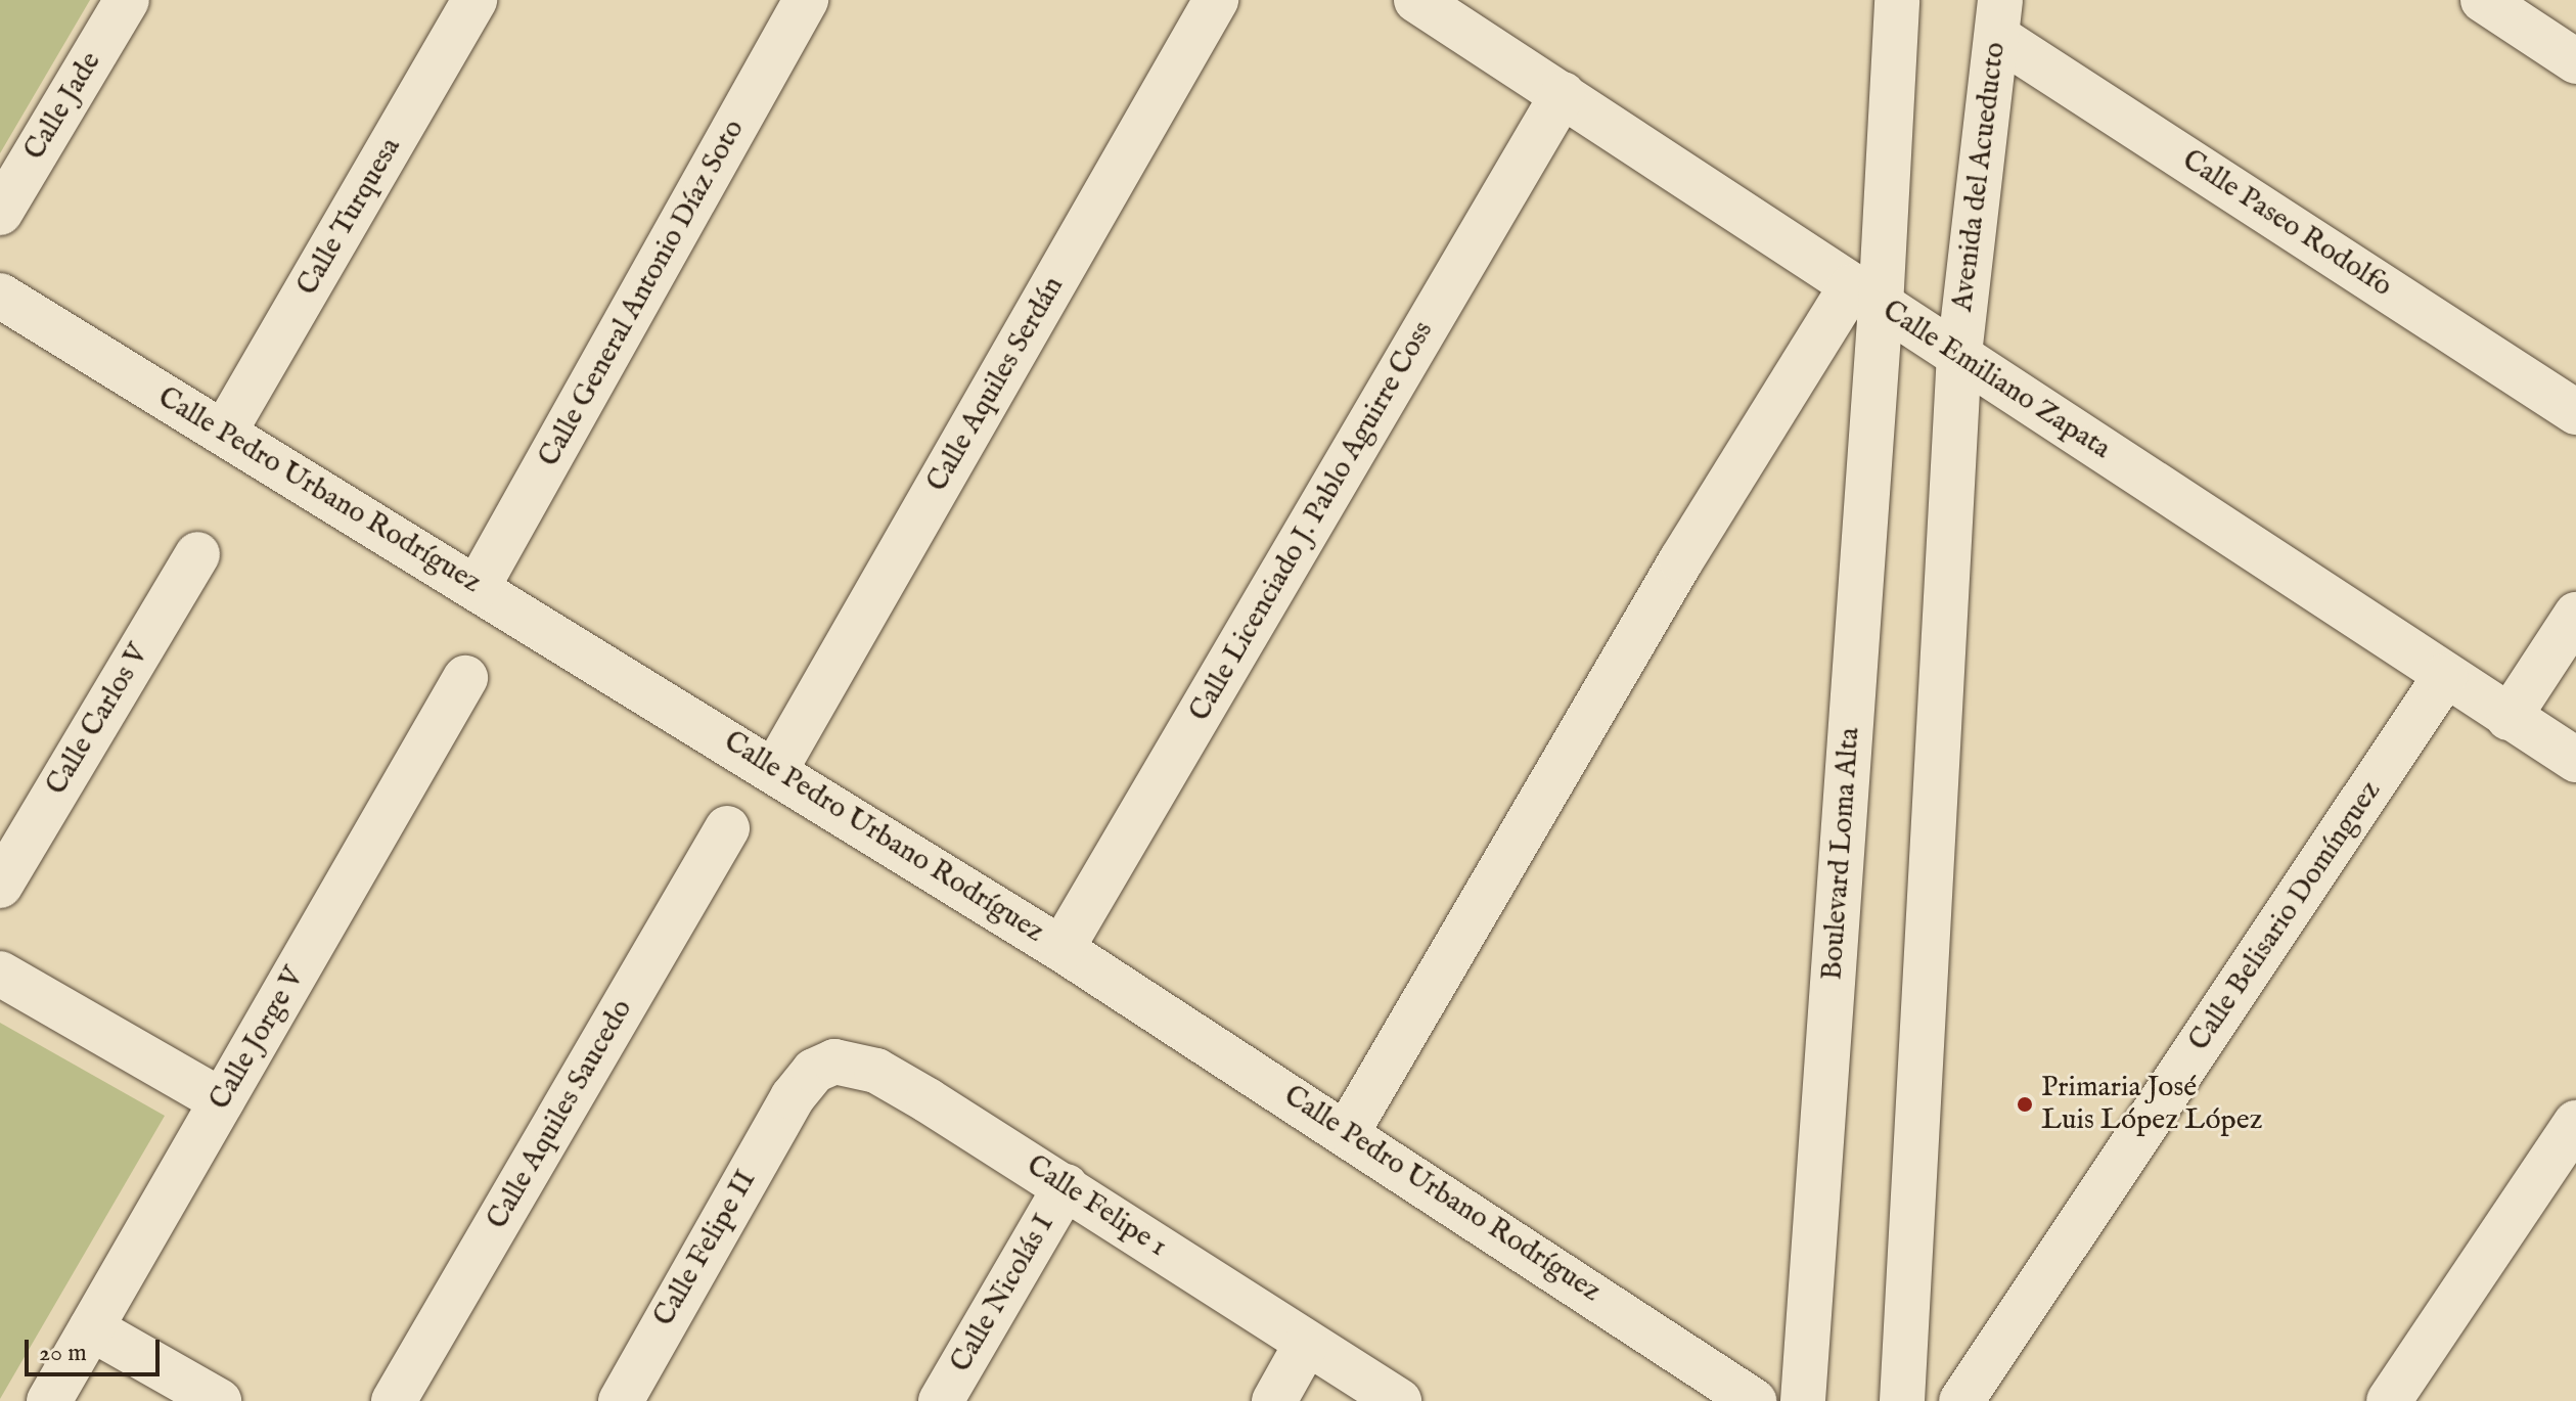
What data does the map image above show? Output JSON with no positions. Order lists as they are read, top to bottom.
{
  "streets": {
    "street": [
      "Calle Jade",
      "Avenida del Acueducto",
      "Calle Turquesa",
      "Calle Paseo Rodolfo",
      "Calle General Antonio Díaz Soto",
      "Calle Emiliano Zapata",
      "Calle Aquiles Serdán",
      "Calle Pedro Urbano Rodríguez",
      "Calle Licenciado J. Pablo Aguirre Coss",
      "Calle Carlos V",
      "Boulevard Loma Alta",
      "Calle Belisario Domínguez",
      "Calle Jorge V",
      "Calle Aquiles Saucedo",
      "Calle Felipe 1",
      "Calle Felipe II",
      "Calle Nicolás I"
    ]
  },
  "crossings": [
    ["Avenida del Acueducto", "Calle Paseo Rodolfo"],
    ["Avenida del Acueducto", "Calle Emiliano Zapata"],
    ["Calle Turquesa", "Calle Pedro Urbano Rodríguez"],
    ["Calle General Antonio Díaz Soto", "Calle Pedro Urbano Rodríguez"],
    ["Calle Emiliano Zapata", "Calle Licenciado J. Pablo Aguirre Coss"],
    ["Calle Emiliano Zapata", "Boulevard Loma Alta"],
    ["Calle Emiliano Zapata", "Calle Belisario Domínguez"],
    ["Calle Aquiles Serdán", "Calle Pedro Urbano Rodríguez"],
    ["Calle Pedro Urbano Rodríguez", "Calle Licenciado J. Pablo Aguirre Coss"],
    ["Calle Felipe 1", "Calle Felipe II"],
    ["Calle Felipe 1", "Calle Nicolás I"]
  ],
  "places": ["Primaria José Luis López López"],
  "scale_bar": "20 m"
}
